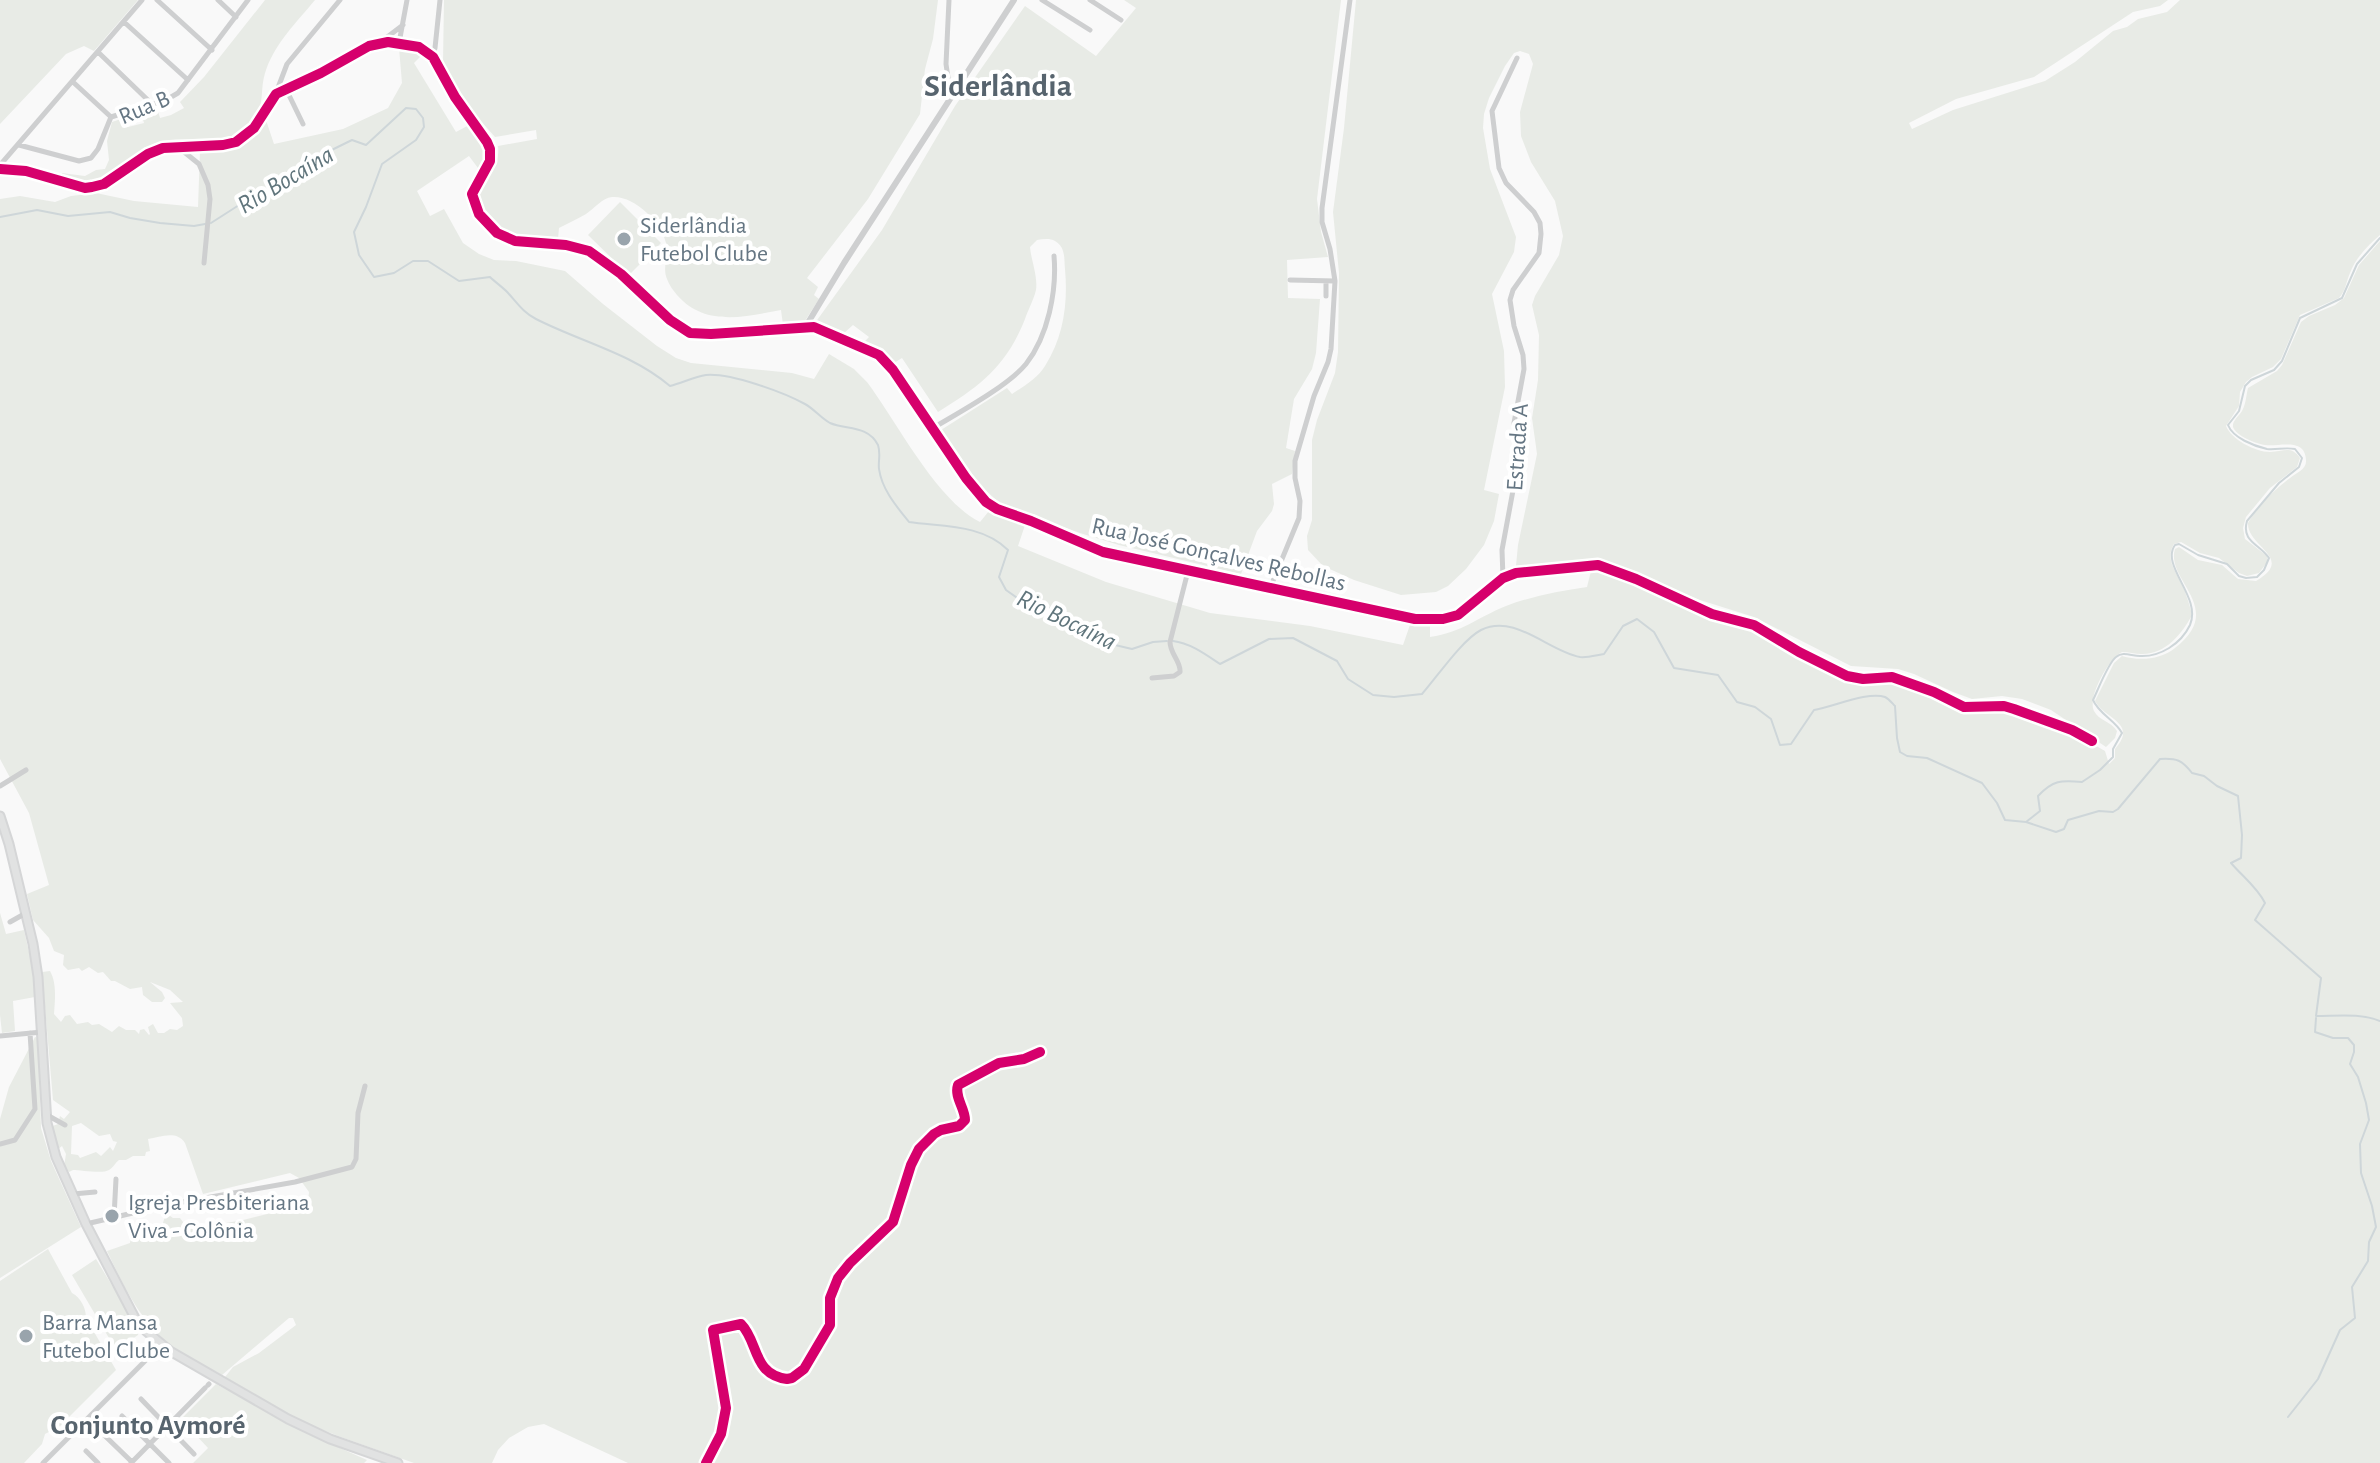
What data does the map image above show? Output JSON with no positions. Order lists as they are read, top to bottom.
{
  "streets": {
    "street": ["Rua B", "Estrada A", "Rua José Gonçalves Rebollas"]
  },
  "crossings": [
    ["Estrada A", "Rua José Gonçalves Rebollas"]
  ],
  "districts": ["Siderlândia", "Conjunto Aymoré"],
  "water": ["Rio Bocaína"],
  "places": ["Siderlândia Futebol Clube", "Igreja Presbiteriana Viva - Colônia", "Barra Mansa Futebol Clube"]
}
